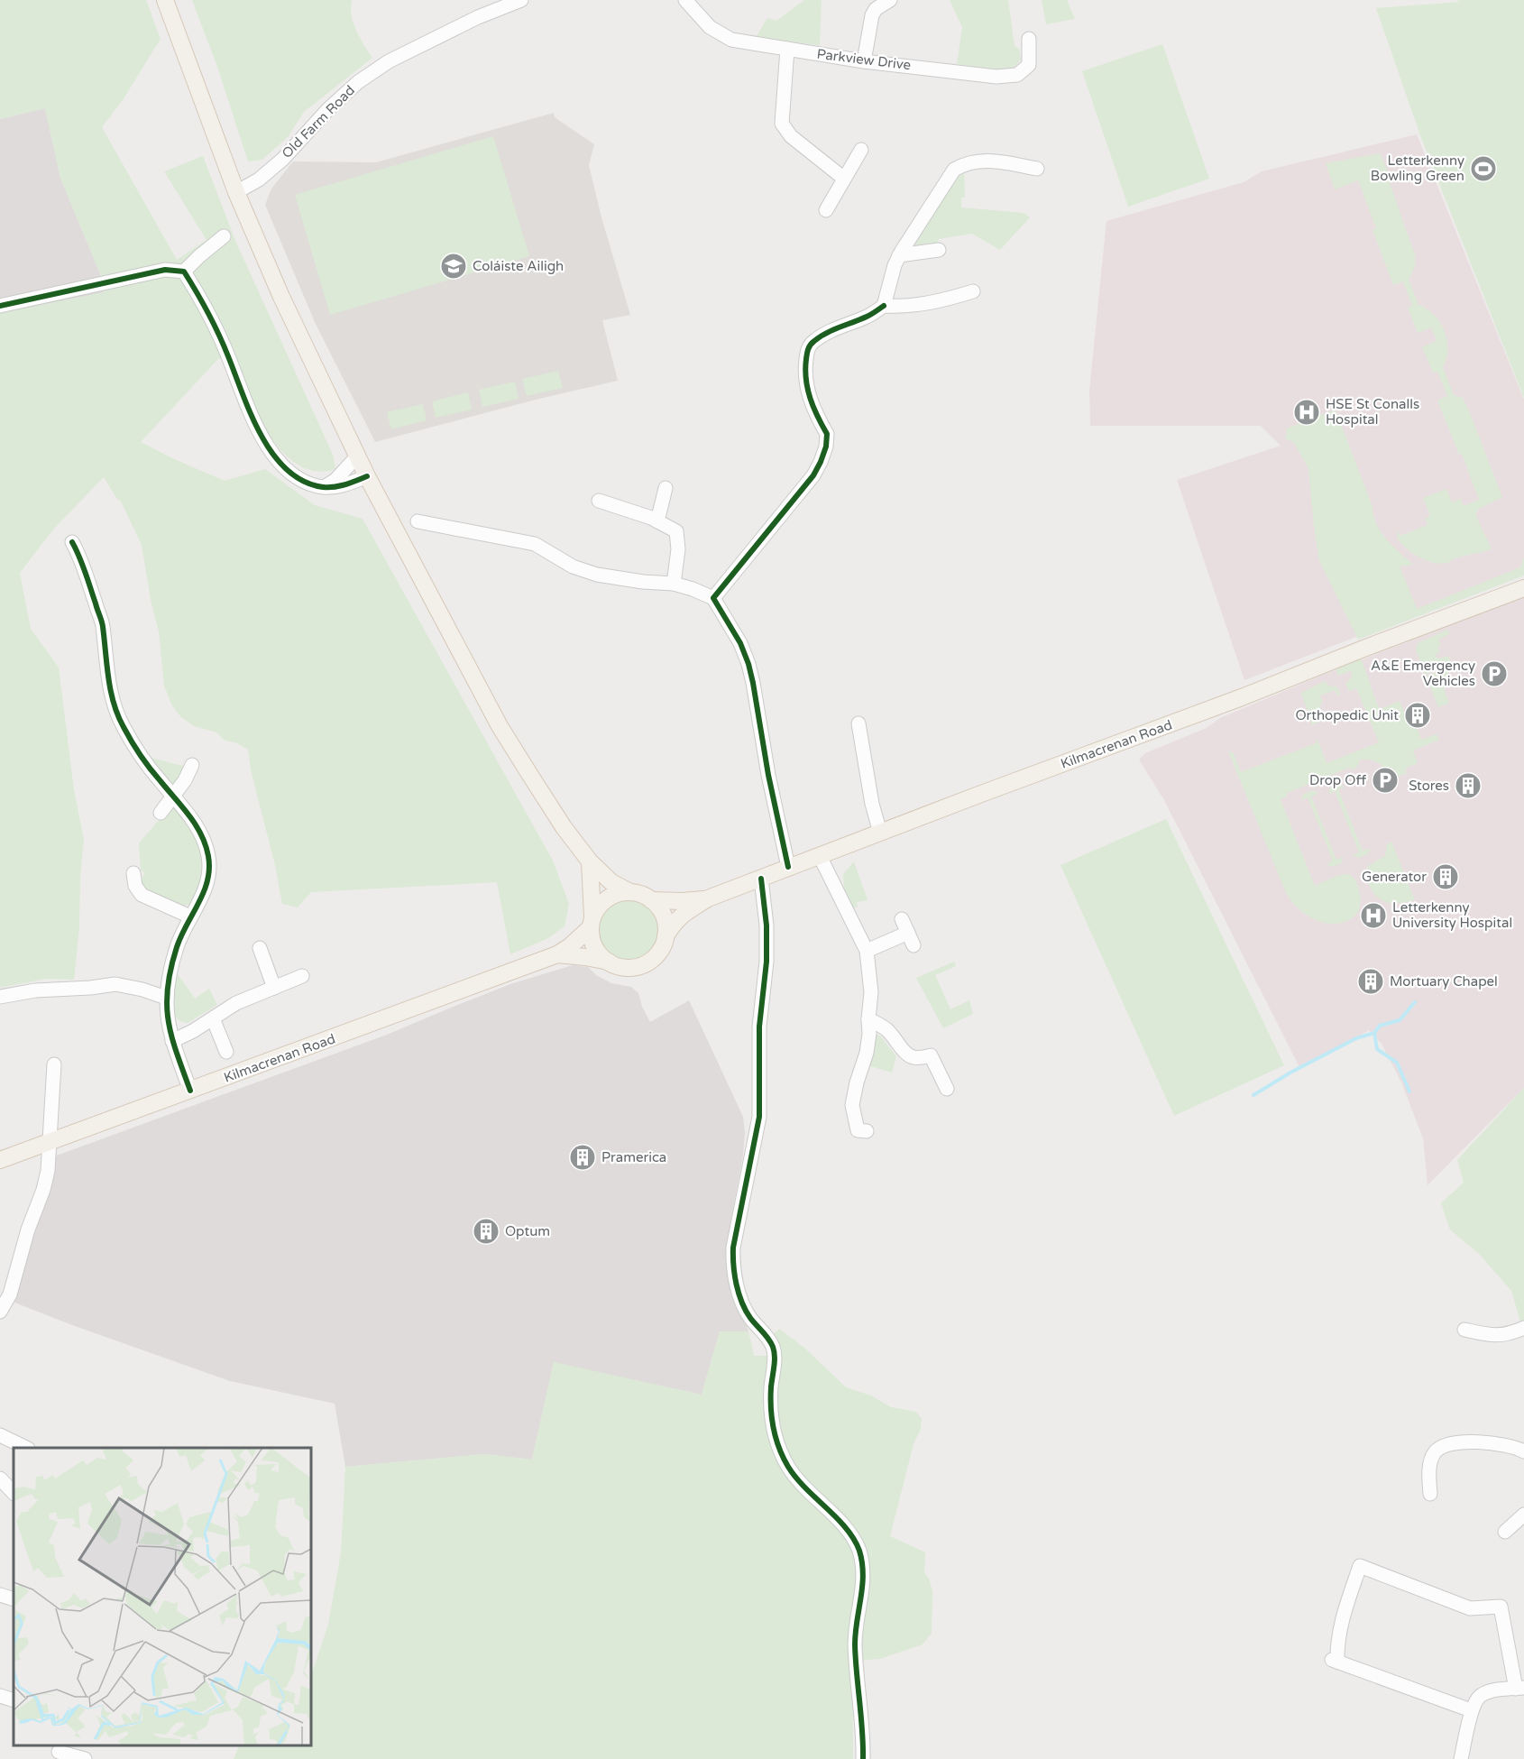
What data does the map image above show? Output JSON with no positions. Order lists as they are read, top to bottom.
{
  "streets": {
    "main road": ["Kilmacrenan Road"],
    "street": ["Parkview Drive", "Old Farm Road"]
  },
  "places": {
    "sports": ["Letterkenny Bowling Green"],
    "school or university": ["Coláiste Ailigh"],
    "hospital": ["HSE St Conalls Hospital", "Letterkenny University Hospital"],
    "parking": ["A&E Emergency Vehicles", "Drop Off"],
    "building": [
      "Orthopedic Unit",
      "Stores",
      "Generator",
      "Mortuary Chapel",
      "Pramerica",
      "Optum"
    ]
  }
}
